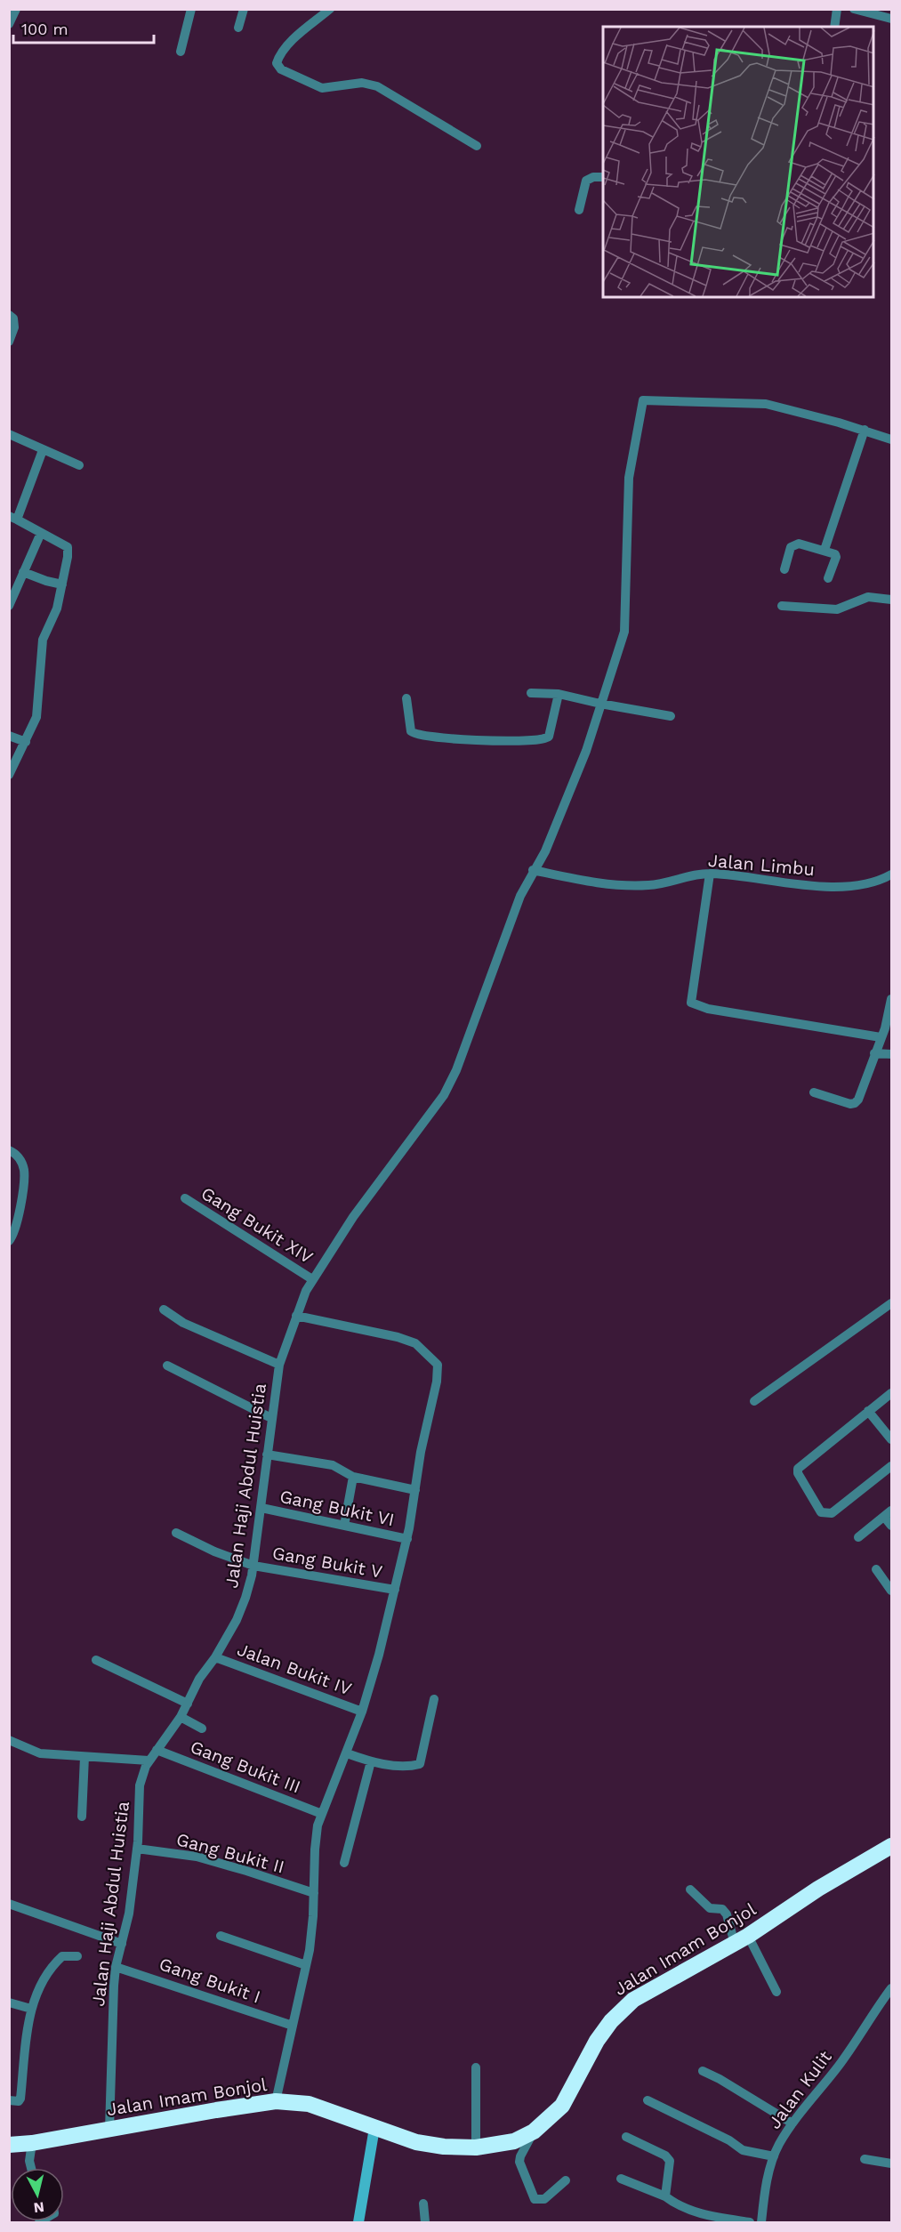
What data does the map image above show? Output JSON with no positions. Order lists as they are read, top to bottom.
{
  "streets": {
    "highway": ["Jalan Imam Bonjol"],
    "street": [
      "Jalan Limbu",
      "Gang Bukit XIV",
      "Jalan Haji Abdul Huistia",
      "Gang Bukit VI",
      "Gang Bukit V",
      "Jalan Bukit IV",
      "Gang Bukit III",
      "Gang Bukit II",
      "Gang Bukit I",
      "Jalan Kulit"
    ]
  },
  "crossings": [
    ["Jalan Limbu", "Jalan Haji Abdul Huistia"],
    ["Gang Bukit XIV", "Jalan Haji Abdul Huistia"],
    ["Jalan Haji Abdul Huistia", "Gang Bukit VI"],
    ["Jalan Haji Abdul Huistia", "Gang Bukit V"],
    ["Jalan Haji Abdul Huistia", "Jalan Bukit IV"],
    ["Jalan Haji Abdul Huistia", "Gang Bukit III"],
    ["Jalan Haji Abdul Huistia", "Gang Bukit II"],
    ["Jalan Haji Abdul Huistia", "Jalan Imam Bonjol"],
    ["Jalan Haji Abdul Huistia", "Gang Bukit I"]
  ],
  "scale_bar": "100 m",
  "north": "bottom"
}
